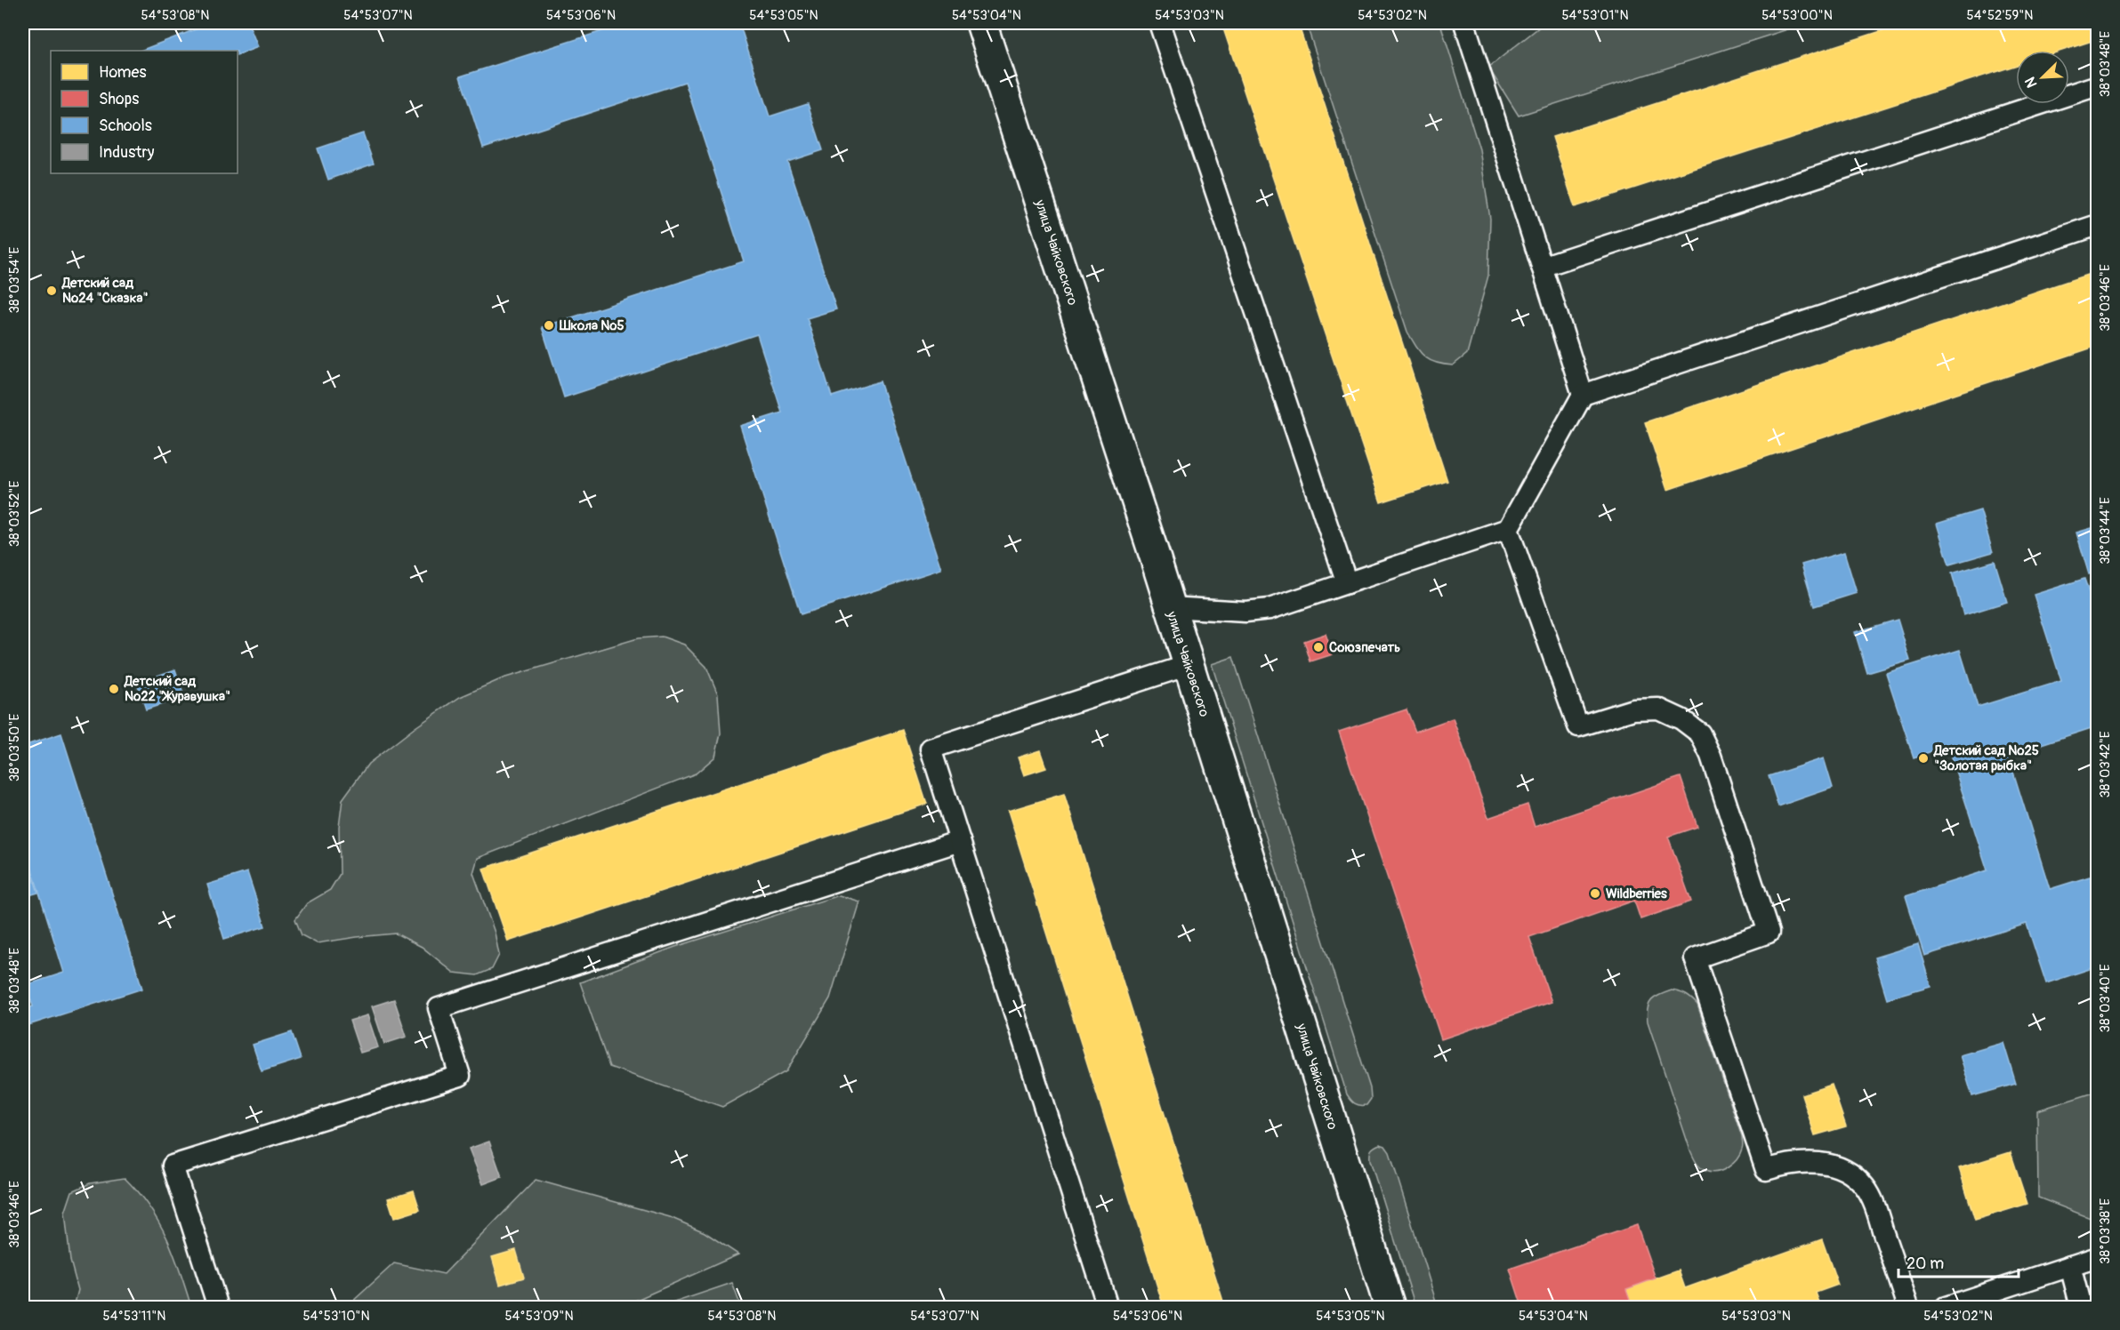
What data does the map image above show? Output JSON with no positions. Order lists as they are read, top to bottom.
{
  "streets": {
    "main road": ["улица Чайковского"]
  },
  "places": [
    "Детский сад №24 \"Сказка\"",
    "Школа №5",
    "Союзпечать",
    "Детский сад №22 \"Журавушка\"",
    "Детский сад №25 \"Золотая рыбка\"",
    "Wildberries"
  ],
  "legend": [
    "Homes",
    "Shops",
    "Schools",
    "Industry"
  ],
  "scale_bar": "20 m",
  "north": "bottom left",
  "coordinates": [
    "54°53'08\"N",
    "54°53'07\"N",
    "54°53'06\"N",
    "54°53'05\"N",
    "54°53'04\"N",
    "54°53'03\"N",
    "54°53'02\"N",
    "54°53'01\"N",
    "54°53'00\"N",
    "54°52'59\"N",
    "38°03'48\"E",
    "38°03'54\"E",
    "38°03'46\"E",
    "38°03'52\"E",
    "38°03'44\"E",
    "38°03'50\"E",
    "38°03'42\"E",
    "38°03'40\"E",
    "38°03'38\"E",
    "54°53'11\"N",
    "54°53'10\"N",
    "54°53'09\"N"
  ]
}
